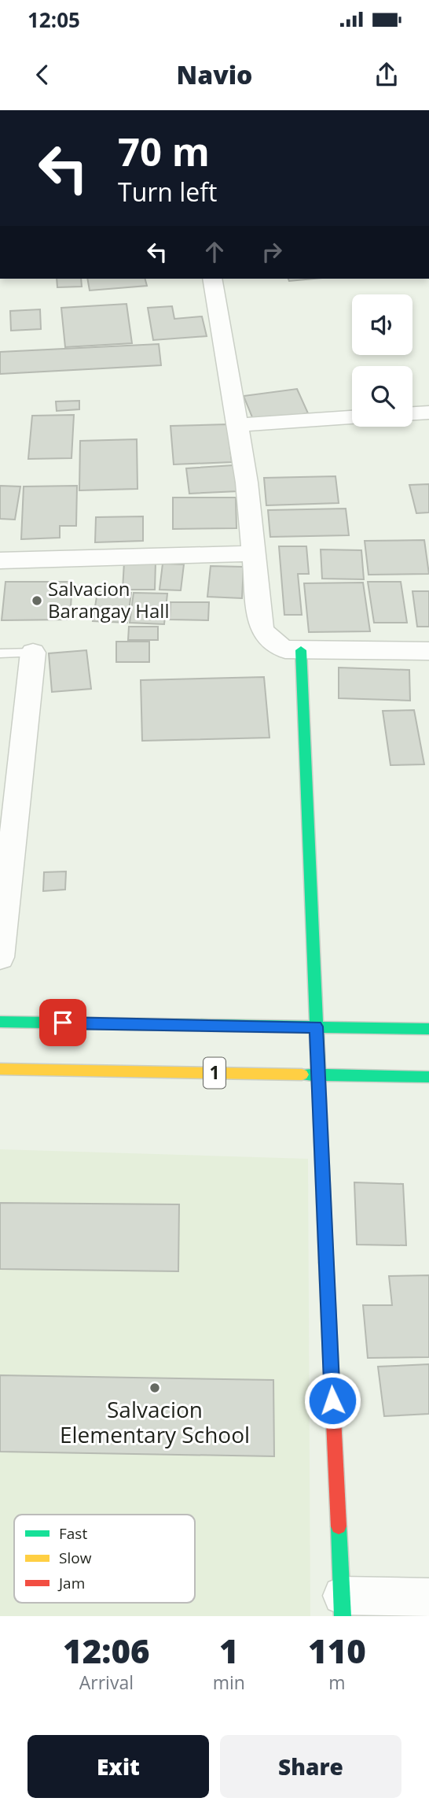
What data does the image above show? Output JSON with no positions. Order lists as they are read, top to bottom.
{
  "streets": {
    "main road": ["1"]
  },
  "places": ["Salvacion Barangay Hall", "Salvacion Elementary School"],
  "legend": ["Fast", "Slow", "Jam"],
  "page": {
    "status": "12:05",
    "header": "Navio",
    "turn": ["70 m", "Turn left"],
    "eta": [
      "12:06",
      "Arrival",
      "1",
      "min",
      "110",
      "m"
    ],
    "buttons": ["Exit", "Share"]
  }
}
